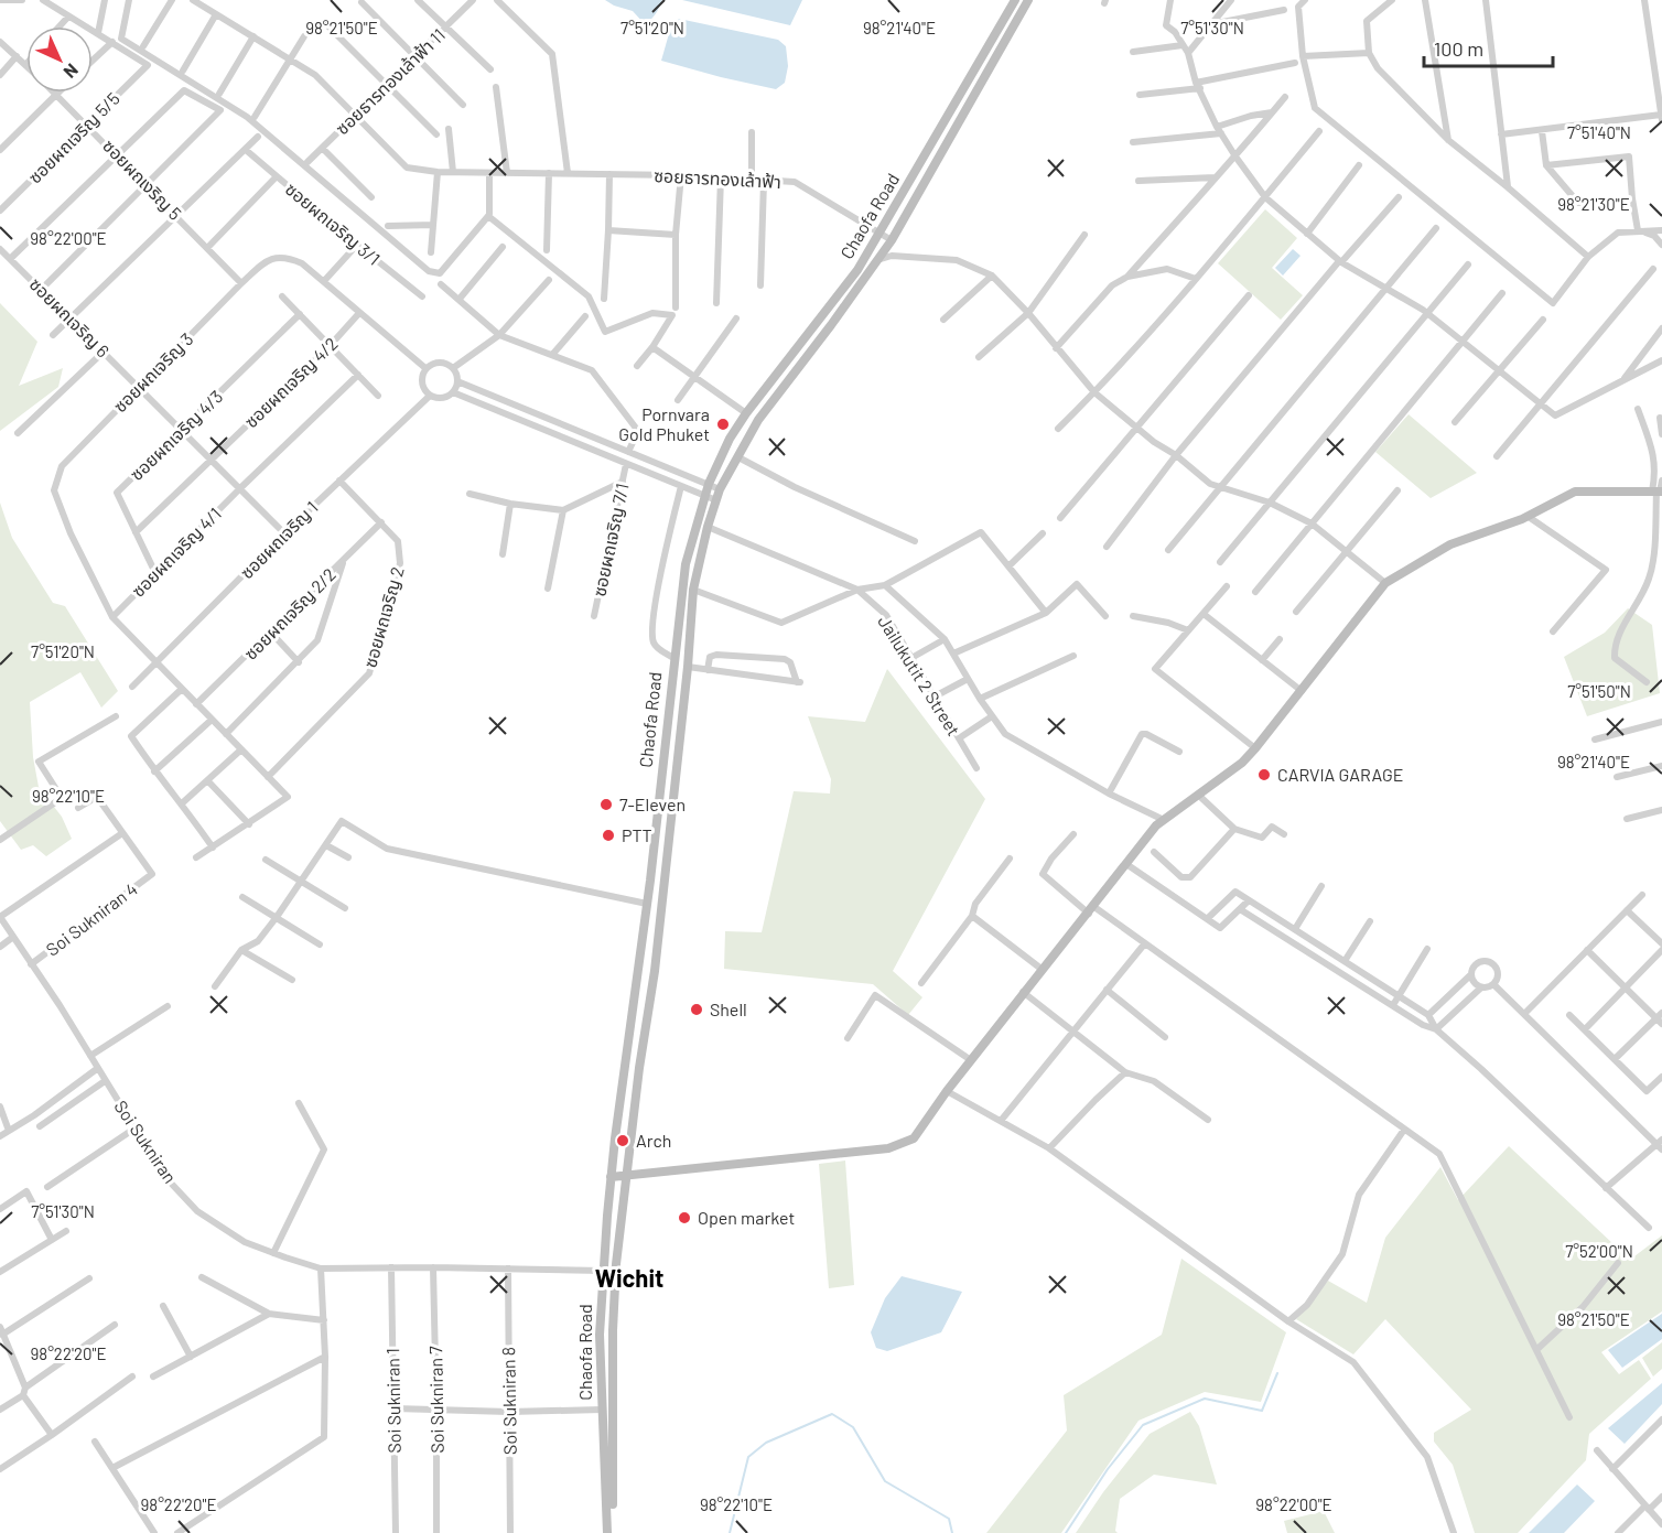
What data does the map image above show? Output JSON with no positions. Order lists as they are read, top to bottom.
{
  "streets": {
    "main road": ["Chaofa Road"],
    "street": [
      "ซอยธารทองเล้าฟ้า 11",
      "ซอยผถเจริญ 5/5",
      "ซอยธารทองเล้าฟ้า",
      "ซอยผถเงริญ 5",
      "ซอยผถเจริญ 3/1",
      "ซอยผถเจริญ 6",
      "ซอยผถเจริญ 3",
      "ซอยผถเจริญ 4/2",
      "ซอยผถเจริญ 4/3",
      "ซอยผถเจริญ 1",
      "ซอยผถเจริญ 7/1",
      "ซอยผถเจริญ 4/1",
      "ซอยผถเจริญ 2/2",
      "ซอยผถเจริญ 2",
      "Jailukutit 2 Street",
      "Soi Sukniran 4",
      "Soi Sukniran",
      "Soi Sukniran 7",
      "Soi Sukniran 1",
      "Soi Sukniran 8"
    ]
  },
  "crossings": [
    ["ซอยธารทองเล้าฟ้า 11", "ซอยธารทองเล้าฟ้า"],
    ["ซอยผถเจริญ 5/5", "ซอยผถเงริญ 5"],
    ["ซอยธารทองเล้าฟ้า", "Chaofa Road"],
    ["ซอยผถเงริญ 5", "ซอยผถเจริญ 3"],
    ["Chaofa Road", "Jailukutit 2 Street"],
    ["Chaofa Road", "Soi Sukniran"],
    ["ซอยผถเจริญ 6", "ซอยผถเจริญ 3"],
    ["ซอยผถเจริญ 3", "ซอยผถเจริญ 4/2"],
    ["ซอยผถเจริญ 3", "ซอยผถเจริญ 1"],
    ["ซอยผถเจริญ 3", "ซอยผถเจริญ 4/1"],
    ["ซอยผถเจริญ 4/2", "ซอยผถเจริญ 4/3"],
    ["ซอยผถเจริญ 4/3", "ซอยผถเจริญ 4/1"],
    ["ซอยผถเจริญ 1", "ซอยผถเจริญ 2"],
    ["ซอยผถเจริญ 2/2", "ซอยผถเจริญ 2"],
    ["Soi Sukniran 4", "Soi Sukniran"],
    ["Soi Sukniran", "Soi Sukniran 7"],
    ["Soi Sukniran", "Soi Sukniran 1"],
    ["Soi Sukniran", "Soi Sukniran 8"]
  ],
  "districts": ["Wichit"],
  "places": [
    "Pornvara Gold Phuket",
    "CARVIA GARAGE",
    "7-Eleven",
    "PTT",
    "Shell",
    "Arch",
    "Open market"
  ],
  "scale_bar": "100 m",
  "north": "bottom right",
  "coordinates": [
    "98°21'50\"E",
    "7°51'20\"N",
    "98°21'40\"E",
    "7°51'30\"N",
    "7°51'40\"N",
    "98°21'30\"E",
    "98°22'00\"E",
    "7°51'50\"N",
    "98°22'10\"E",
    "7°52'00\"N",
    "98°22'20\"E"
  ]
}
